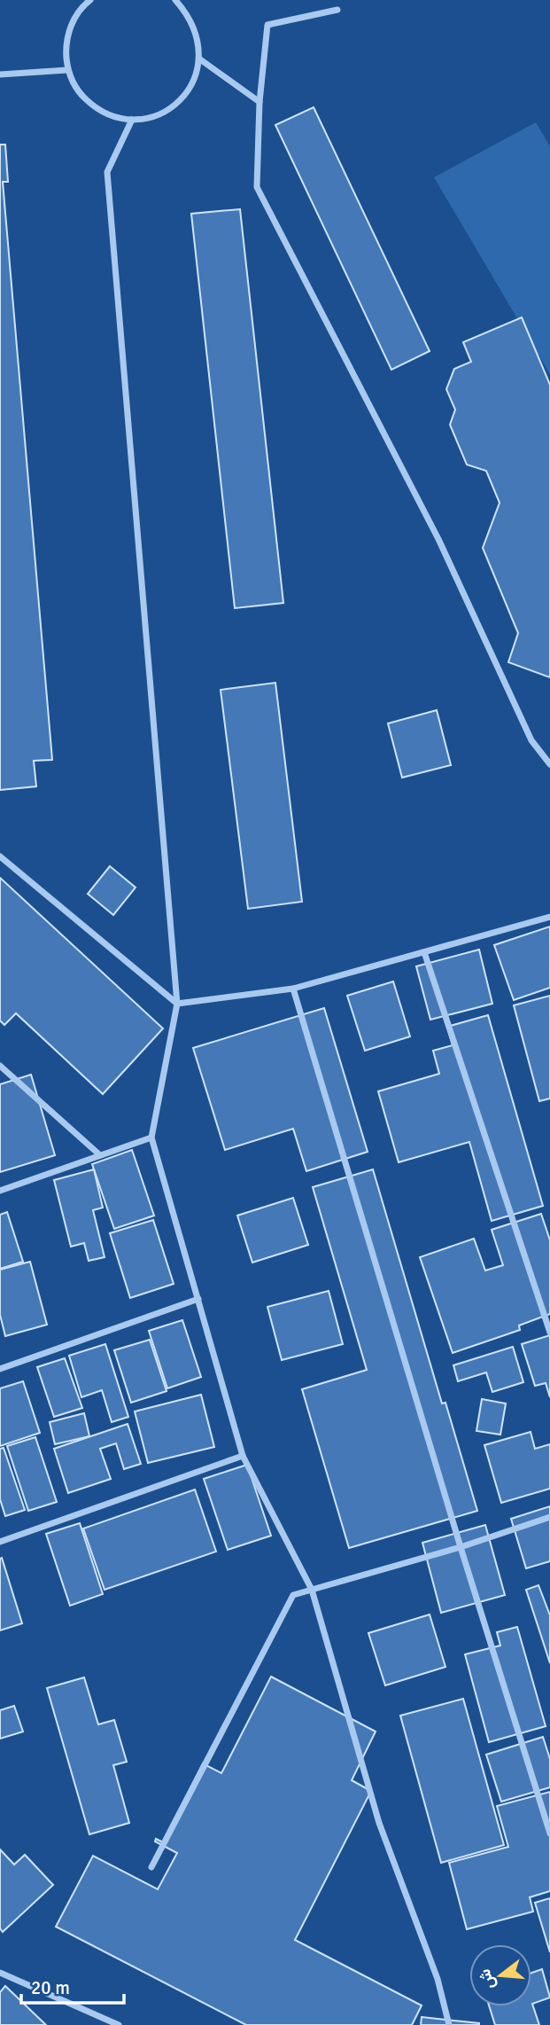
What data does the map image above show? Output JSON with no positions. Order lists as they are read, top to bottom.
{
  "scale_bar": "20 m",
  "north": "left"
}
